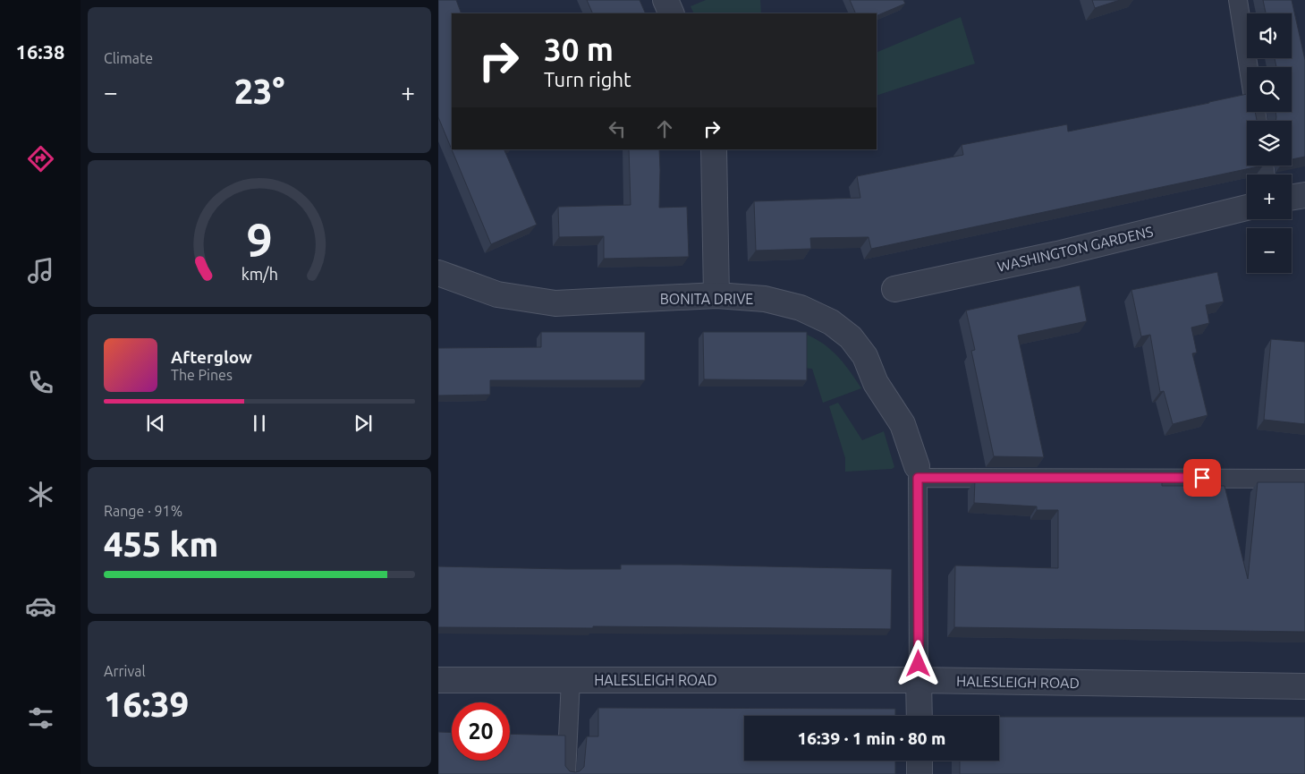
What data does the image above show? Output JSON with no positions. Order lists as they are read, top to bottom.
{
  "streets": {
    "street": ["WASHINGTON GARDENS", "BONITA DRIVE", "HALESLEIGH ROAD"]
  },
  "page": {
    "tabs": "16:38",
    "tile": [
      "Climate",
      ["Range · 91%", "455 km"],
      ["Arrival", "16:39"]
    ],
    "map_buttons": ["+", "−"],
    "turn": ["30 m", "Turn right"],
    "heat": ["−", "23°", "+"],
    "song": ["Afterglow", "The Pines"],
    "limit": "20",
    "trip": "16:39 · 1 min · 80 m",
    "gauge": ["9", "km/h"]
  }
}
